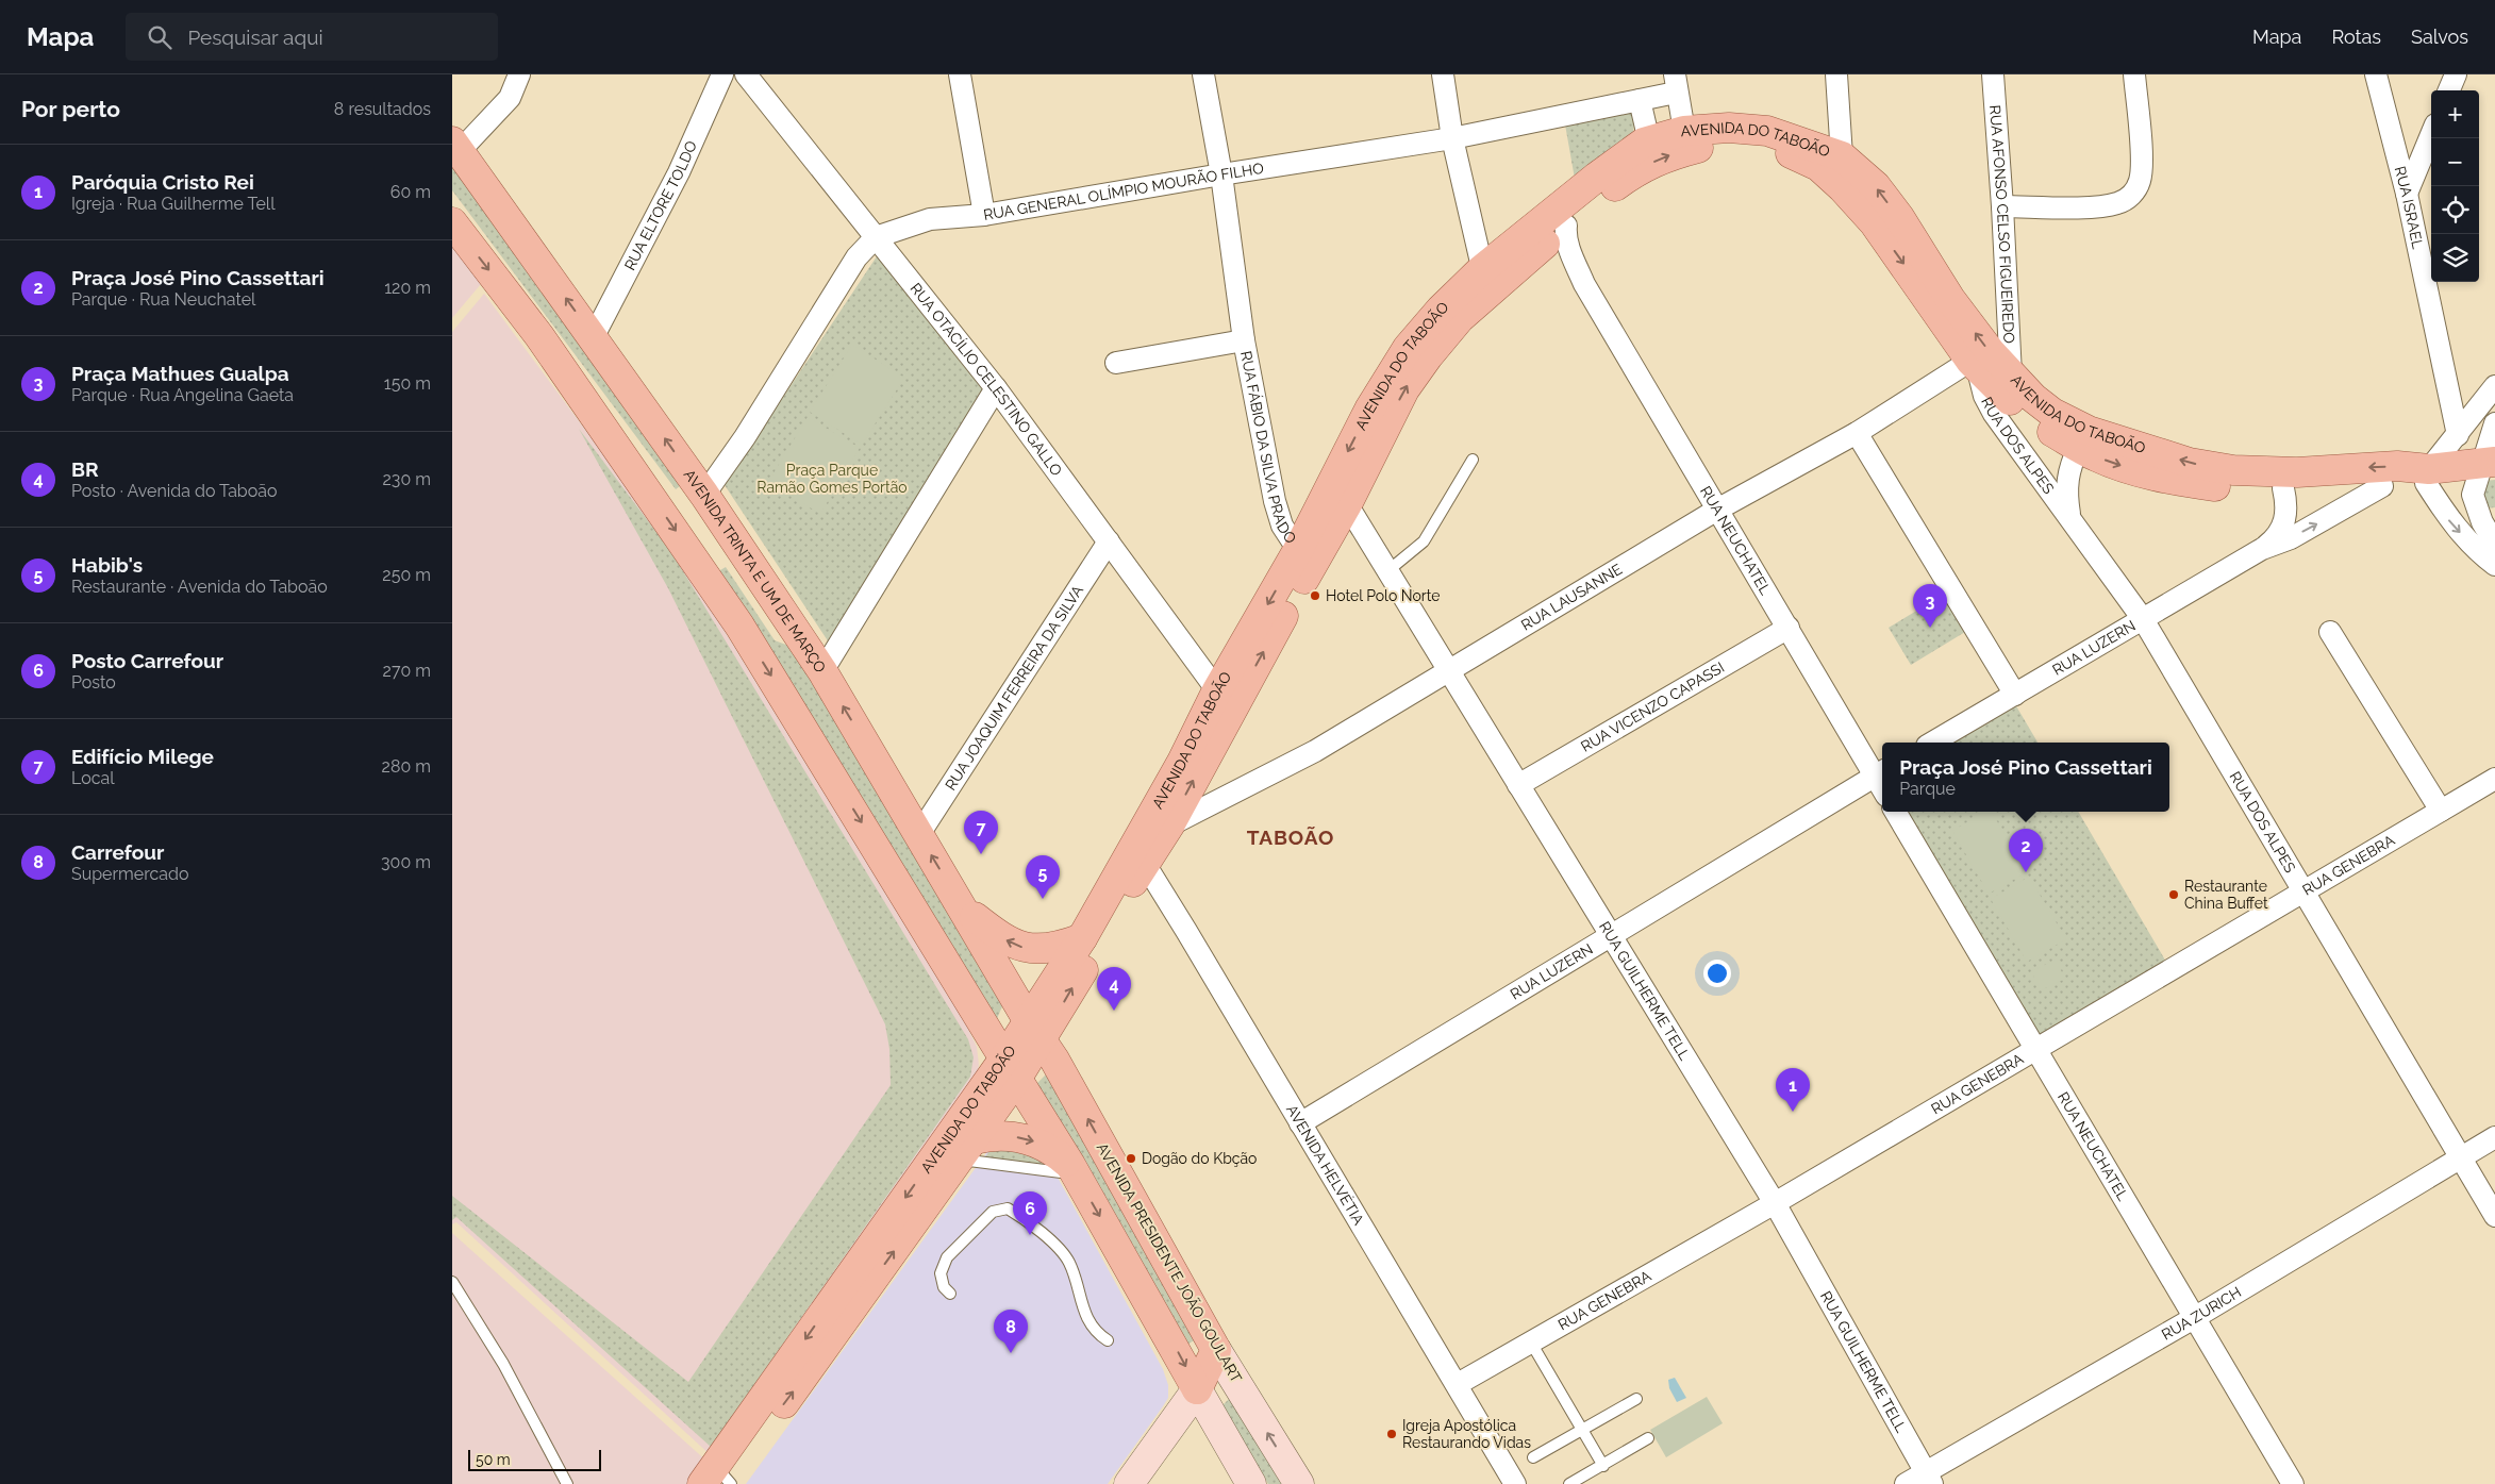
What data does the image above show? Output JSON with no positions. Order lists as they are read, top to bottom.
{
  "streets": {
    "main road": ["AVENIDA DO TABOÃO", "AVENIDA TRINTA E UM DE MARÇO", "AVENIDA PRESIDENTE JOÃO GOULART"],
    "street": [
      "RUA GENERAL OLÍMPIO MOURÃO FILHO",
      "RUA ELTORE TOLDO",
      "RUA ISRAEL",
      "RUA AFONSO CELSO FIGUEIREDO",
      "RUA OTACÍLIO CELESTINO GALLO",
      "RUA DOS ALPES",
      "RUA FÁBIO DA SILVA PRADO",
      "RUA NEUCHATEL",
      "RUA LAUSANNE",
      "RUA LUZERN",
      "RUA JOAQUIM FERREIRA DA SILVA",
      "RUA VICENZO CAPASSI",
      "RUA GENEBRA",
      "RUA GUILHERME TELL",
      "AVENIDA HELVÉTIA",
      "RUA ZURICH"
    ]
  },
  "crossings": [
    ["AVENIDA DO TABOÃO", "RUA AFONSO CELSO FIGUEIREDO"],
    ["AVENIDA DO TABOÃO", "RUA OTACÍLIO CELESTINO GALLO"],
    ["AVENIDA DO TABOÃO", "RUA DOS ALPES"],
    ["AVENIDA DO TABOÃO", "RUA FÁBIO DA SILVA PRADO"],
    ["AVENIDA DO TABOÃO", "RUA NEUCHATEL"],
    ["AVENIDA DO TABOÃO", "AVENIDA TRINTA E UM DE MARÇO"],
    ["AVENIDA DO TABOÃO", "RUA LAUSANNE"],
    ["AVENIDA DO TABOÃO", "RUA LUZERN"],
    ["AVENIDA DO TABOÃO", "RUA GUILHERME TELL"],
    ["AVENIDA DO TABOÃO", "AVENIDA HELVÉTIA"],
    ["AVENIDA DO TABOÃO", "AVENIDA PRESIDENTE JOÃO GOULART"],
    ["RUA GENERAL OLÍMPIO MOURÃO FILHO", "RUA OTACÍLIO CELESTINO GALLO"],
    ["RUA GENERAL OLÍMPIO MOURÃO FILHO", "RUA FÁBIO DA SILVA PRADO"],
    ["RUA GENERAL OLÍMPIO MOURÃO FILHO", "AVENIDA TRINTA E UM DE MARÇO"],
    ["RUA ELTORE TOLDO", "AVENIDA TRINTA E UM DE MARÇO"],
    ["RUA OTACÍLIO CELESTINO GALLO", "RUA JOAQUIM FERREIRA DA SILVA"],
    ["RUA DOS ALPES", "RUA LAUSANNE"],
    ["RUA DOS ALPES", "RUA LUZERN"],
    ["RUA DOS ALPES", "RUA GENEBRA"],
    ["RUA DOS ALPES", "RUA ZURICH"],
    ["RUA NEUCHATEL", "RUA LAUSANNE"],
    ["RUA NEUCHATEL", "RUA LUZERN"],
    ["RUA NEUCHATEL", "RUA VICENZO CAPASSI"],
    ["RUA NEUCHATEL", "RUA GENEBRA"],
    ["RUA NEUCHATEL", "RUA ZURICH"],
    ["AVENIDA TRINTA E UM DE MARÇO", "RUA JOAQUIM FERREIRA DA SILVA"],
    ["AVENIDA TRINTA E UM DE MARÇO", "AVENIDA PRESIDENTE JOÃO GOULART"],
    ["RUA LAUSANNE", "RUA GUILHERME TELL"],
    ["RUA LUZERN", "RUA GUILHERME TELL"],
    ["RUA LUZERN", "AVENIDA HELVÉTIA"],
    ["RUA VICENZO CAPASSI", "RUA GUILHERME TELL"],
    ["RUA GENEBRA", "RUA GUILHERME TELL"],
    ["RUA GENEBRA", "AVENIDA HELVÉTIA"],
    ["RUA GUILHERME TELL", "RUA ZURICH"]
  ],
  "districts": ["TABOÃO"],
  "parks": ["Praça Parque Ramão Gomes Portão"],
  "places": [
    "Hotel Polo Norte",
    "Restaurante China Buffet",
    "Dogão do Kbção",
    "Igreja Apostólica Restaurando Vidas"
  ],
  "scale_bar": "50 m",
  "page": {
    "header": "Mapa",
    "search": "Pesquisar aqui",
    "nav": ["Mapa", "Rotas", "Salvos"],
    "heading": ["Por perto", "8 resultados"],
    "map_buttons": ["+", "−"],
    "list": [
      {
        "mark": "1",
        "name": "Paróquia Cristo Rei",
        "note": "Igreja · Rua Guilherme Tell",
        "value": "60 m"
      },
      {
        "mark": "2",
        "name": "Praça José Pino Cassettari",
        "note": "Parque · Rua Neuchatel",
        "value": "120 m"
      },
      {
        "mark": "3",
        "name": "Praça Mathues Gualpa",
        "note": "Parque · Rua Angelina Gaeta",
        "value": "150 m"
      },
      {
        "mark": "4",
        "name": "BR",
        "note": "Posto · Avenida do Taboão",
        "value": "230 m"
      },
      {
        "mark": "5",
        "name": "Habib's",
        "note": "Restaurante · Avenida do Taboão",
        "value": "250 m"
      },
      {
        "mark": "6",
        "name": "Posto Carrefour",
        "note": "Posto",
        "value": "270 m"
      },
      {
        "mark": "7",
        "name": "Edifício Milege",
        "note": "Local",
        "value": "280 m"
      },
      {
        "mark": "8",
        "name": "Carrefour",
        "note": "Supermercado",
        "value": "300 m"
      }
    ],
    "pins": [
      "3",
      "7",
      "2",
      "5",
      "4",
      "1",
      "6",
      "8"
    ],
    "popup": ["Praça José Pino Cassettari", "Parque"],
    "scale": "50 m"
  }
}
